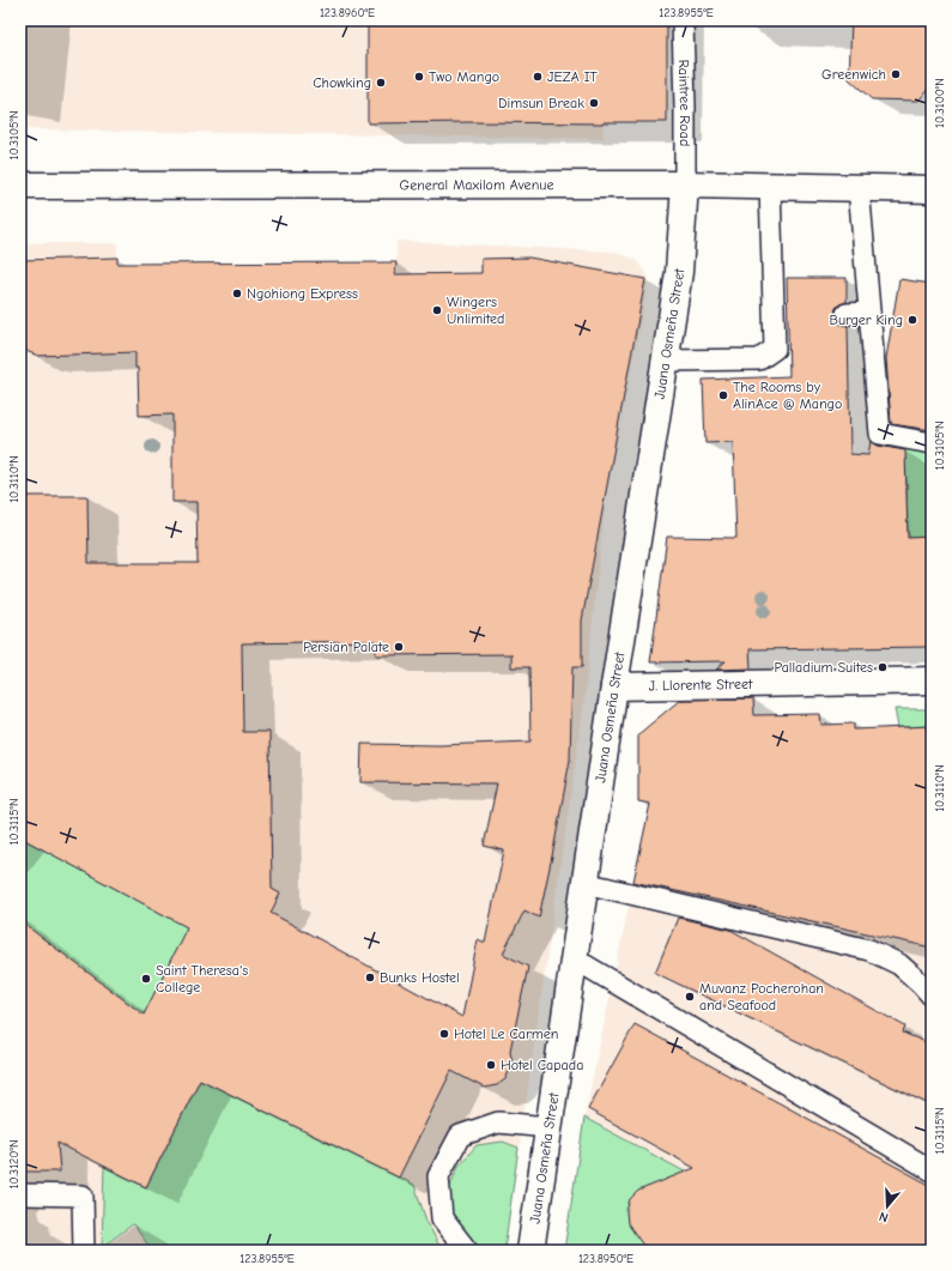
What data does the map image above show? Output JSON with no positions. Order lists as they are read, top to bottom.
{
  "streets": {
    "street": ["General Maxilom Avenue", "Juana Osmeña Street", "J. Llorente Street"],
    "lane": ["Raintree Road"]
  },
  "crossings": [
    ["Raintree Road", "General Maxilom Avenue"],
    ["Raintree Road", "Juana Osmeña Street"],
    ["General Maxilom Avenue", "Juana Osmeña Street"],
    ["Juana Osmeña Street", "J. Llorente Street"]
  ],
  "places": [
    "Greenwich",
    "Two Mango",
    "JEZA IT",
    "Chowking",
    "Dimsun Break",
    "Ngohiong Express",
    "Wingers Unlimited",
    "Burger King",
    "The Rooms by AlinAce @ Mango",
    "Persian Palate",
    "Palladium Suites",
    "Bunks Hostel",
    "Saint Theresa's College",
    "Muvanz Pocherohan and Seafood",
    "Hotel Le Carmen",
    "Hotel Capada"
  ],
  "north": "bottom",
  "coordinates": [
    "123.8960°E",
    "123.8955°E",
    "10.3100°N",
    "10.3105°N",
    "10.3110°N",
    "10.3115°N",
    "10.3120°N",
    "123.8950°E"
  ]
}
